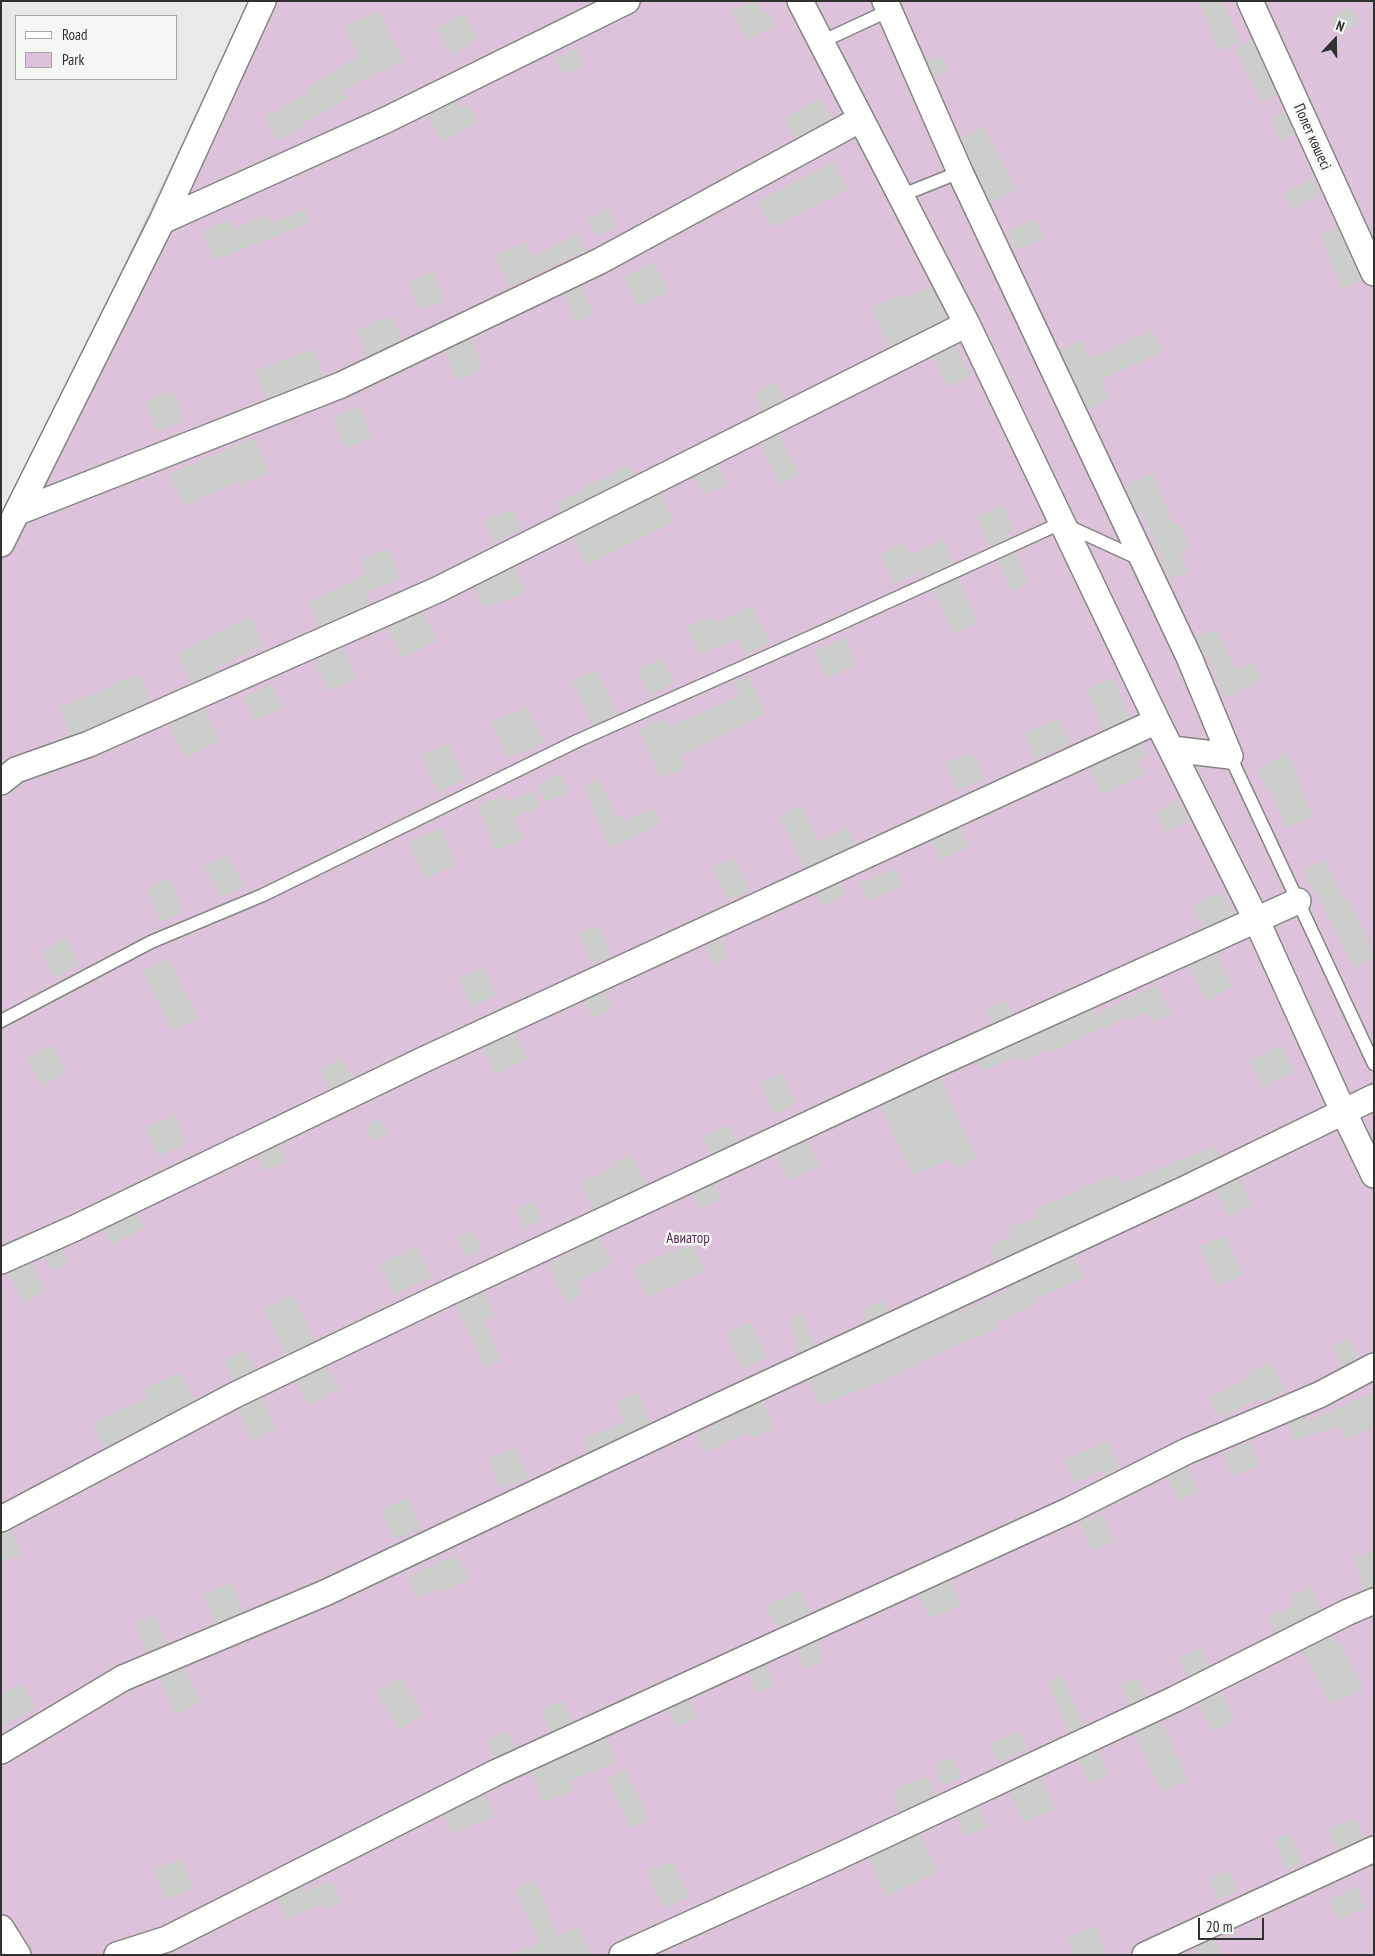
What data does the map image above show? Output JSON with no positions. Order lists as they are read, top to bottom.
{
  "streets": {
    "street": ["Полет көшесі"]
  },
  "parks": ["Авиатор"],
  "legend": ["Road", "Park"],
  "scale_bar": "20 m",
  "north": "top"
}
